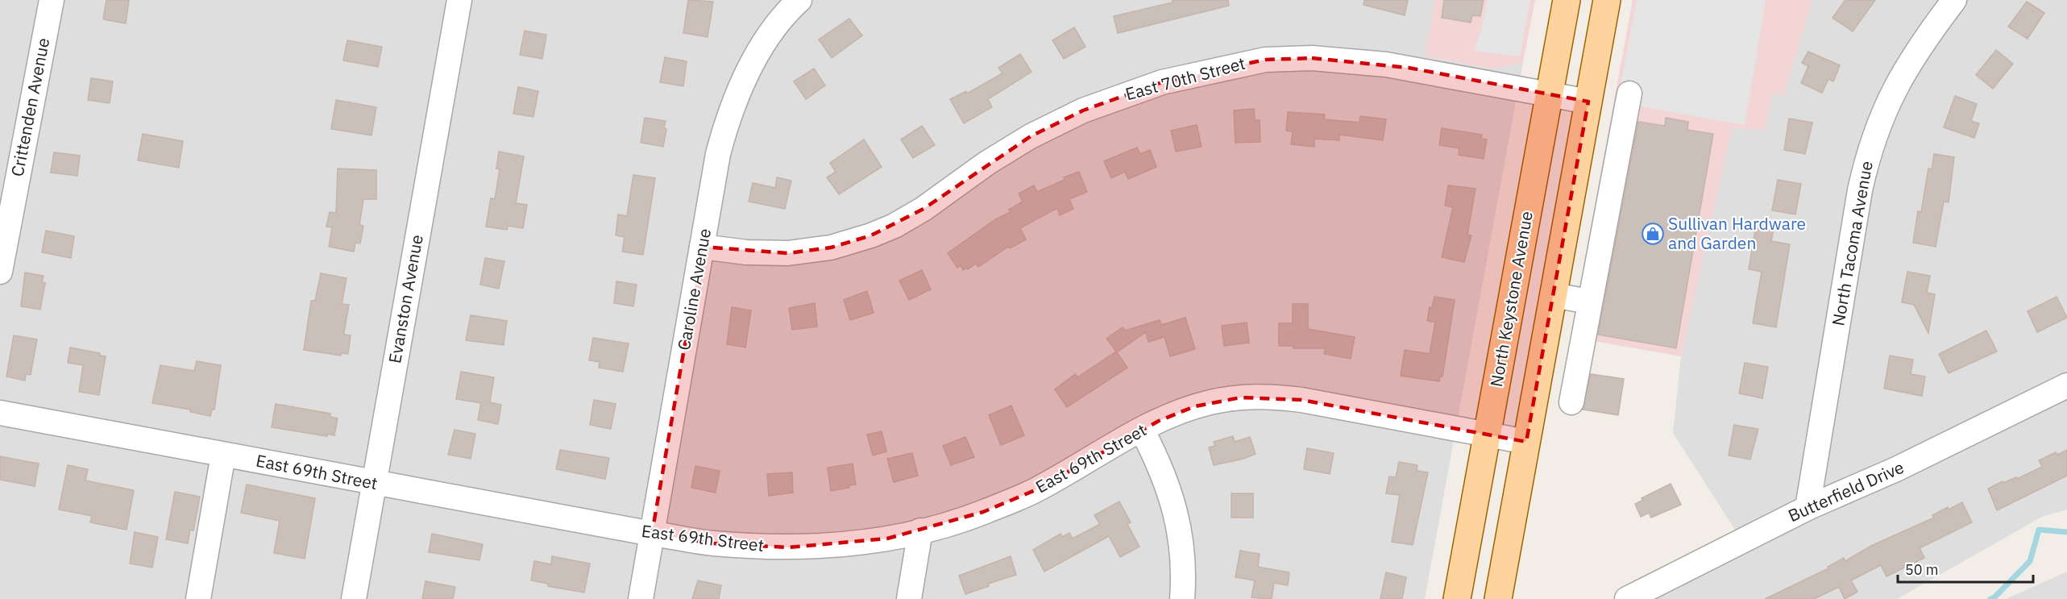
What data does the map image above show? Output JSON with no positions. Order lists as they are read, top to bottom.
{
  "streets": {
    "main road": ["North Keystone Avenue"],
    "street": [
      "East 70th Street",
      "Crittenden Avenue",
      "North Tacoma Avenue",
      "Caroline Avenue",
      "Evanston Avenue",
      "East 69th Street",
      "Butterfield Drive"
    ]
  },
  "crossings": [
    ["East 70th Street", "Caroline Avenue"],
    ["East 70th Street", "North Keystone Avenue"],
    ["North Tacoma Avenue", "Butterfield Drive"],
    ["Caroline Avenue", "East 69th Street"],
    ["Evanston Avenue", "East 69th Street"],
    ["North Keystone Avenue", "East 69th Street"]
  ],
  "places": {
    "shop": ["Sullivan Hardware and Garden"]
  },
  "scale_bar": "50 m"
}
